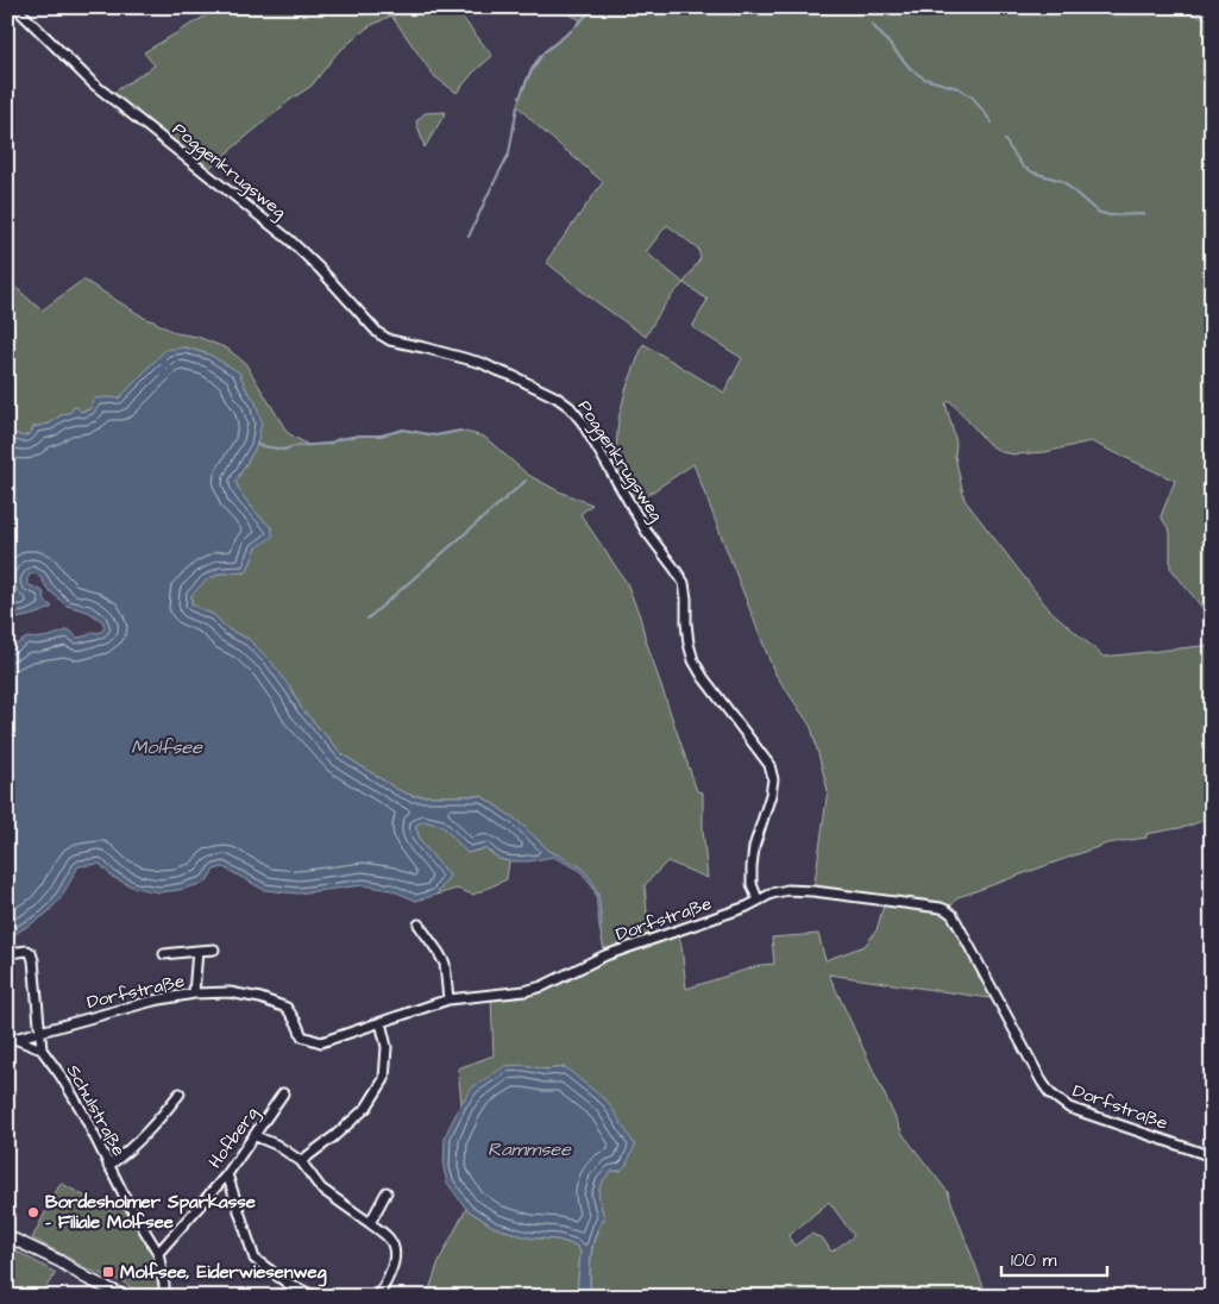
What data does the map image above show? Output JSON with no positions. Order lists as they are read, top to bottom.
{
  "streets": {
    "street": [
      "Poggenkrugsweg",
      "Dorfstraße",
      "Schulstraße",
      "Hofberg"
    ]
  },
  "crossings": [
    ["Poggenkrugsweg", "Dorfstraße"],
    ["Dorfstraße", "Schulstraße"],
    ["Schulstraße", "Hofberg"]
  ],
  "water": ["Molfsee", "Rammsee"],
  "places": {
    "other": ["Bordesholmer Sparkasse - Filiale Molfsee"],
    "transit": ["Molfsee, Eiderwiesenweg"]
  },
  "scale_bar": "100 m"
}
